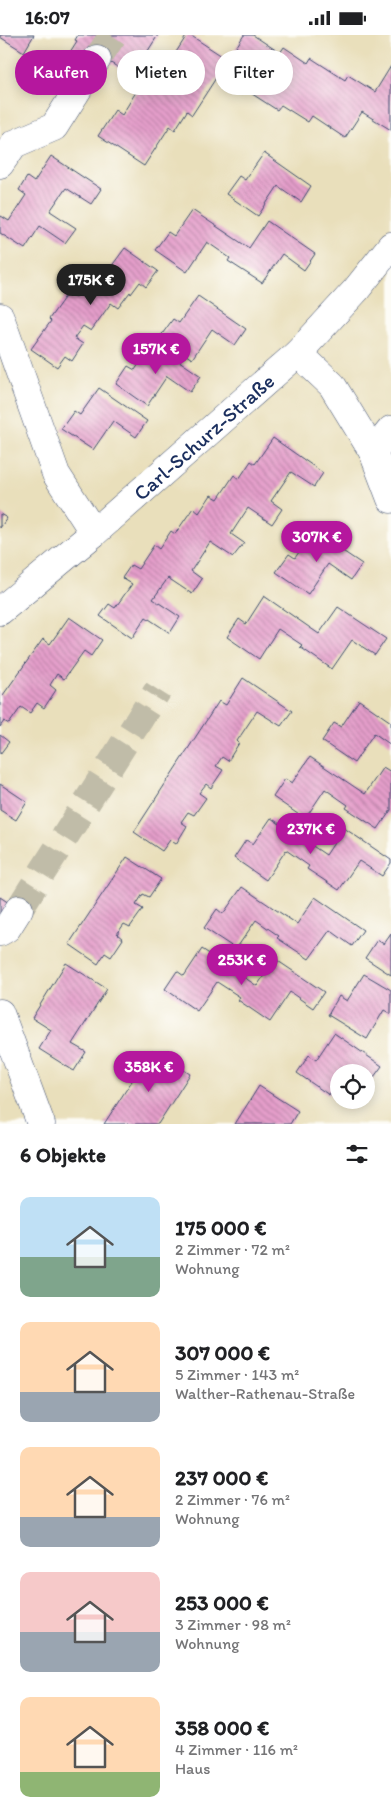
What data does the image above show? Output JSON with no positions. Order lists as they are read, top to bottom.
{
  "streets": {
    "street": ["Carl-Schurz-Straße"]
  },
  "page": {
    "status": "16:07",
    "chip": ["Kaufen", "Mieten", "Filter"],
    "price": [
      "175K €",
      "157K €",
      "307K €",
      "237K €",
      "253K €",
      "358K €"
    ],
    "heading": "6 Objekte",
    "list": [
      {
        "name": "175 000 €",
        "note": "2 Zimmer · 72 m² · Wohnung"
      },
      {
        "name": "307 000 €",
        "note": "5 Zimmer · 143 m² · Walther-Rathenau-Straße"
      },
      {
        "name": "237 000 €",
        "note": "2 Zimmer · 76 m² · Wohnung"
      },
      {
        "name": "253 000 €",
        "note": "3 Zimmer · 98 m² · Wohnung"
      },
      {
        "name": "358 000 €",
        "note": "4 Zimmer · 116 m² · Haus"
      }
    ]
  }
}
